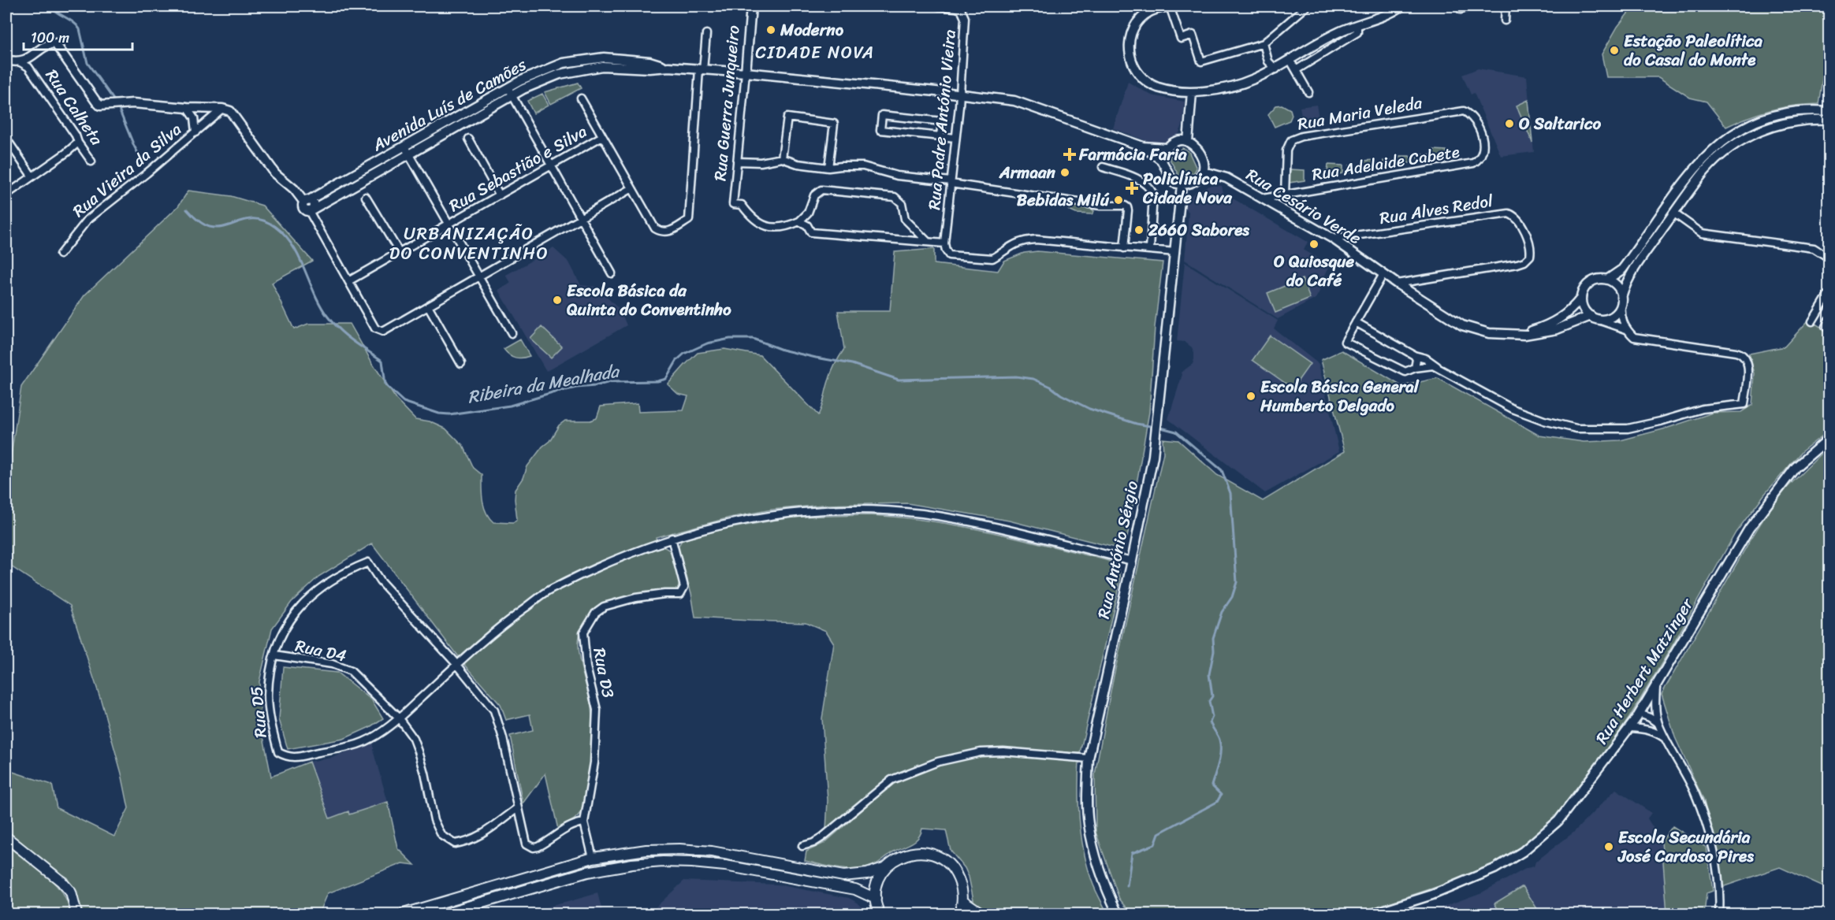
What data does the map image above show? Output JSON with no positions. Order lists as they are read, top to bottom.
{
  "streets": {
    "street": [
      "Rua Guerra Junqueiro",
      "Avenida Luís de Camões",
      "Rua Calheta",
      "Rua Maria Veleda",
      "Rua Padre António Vieira",
      "Rua Adelaide Cabete",
      "Rua Sebastião e Silva",
      "Rua Vieira da Silva",
      "Rua Cesário Verde",
      "Rua Alves Redol",
      "Rua António Sérgio",
      "Rua D4",
      "Rua Herbert Matzinger",
      "Rua D3",
      "Rua D5"
    ]
  },
  "crossings": [
    ["Rua Guerra Junqueiro", "Avenida Luís de Camões"],
    ["Avenida Luís de Camões", "Rua Padre António Vieira"],
    ["Rua Calheta", "Rua Vieira da Silva"],
    ["Rua Maria Veleda", "Rua Adelaide Cabete"],
    ["Rua Adelaide Cabete", "Rua Cesário Verde"],
    ["Rua Cesário Verde", "Rua Alves Redol"],
    ["Rua Cesário Verde", "Rua António Sérgio"],
    ["Rua D4", "Rua D5"]
  ],
  "districts": ["CIDADE NOVA", "URBANIZAÇÃO DO CONVENTINHO"],
  "water": ["Ribeira da Mealhada"],
  "places": {
    "other": [
      "Moderno",
      "Estação Paleolítica do Casal do Monte",
      "O Saltarico",
      "Armaan",
      "Bebidas Milú",
      "2660 Sabores",
      "O Quiosque do Café",
      "Escola Básica da Quinta do Conventinho",
      "Escola Básica General Humberto Delgado",
      "Escola Secundária José Cardoso Pires"
    ],
    "health": ["Farmácia Faria", "Policlínica Cidade Nova"]
  },
  "scale_bar": "100 m"
}
